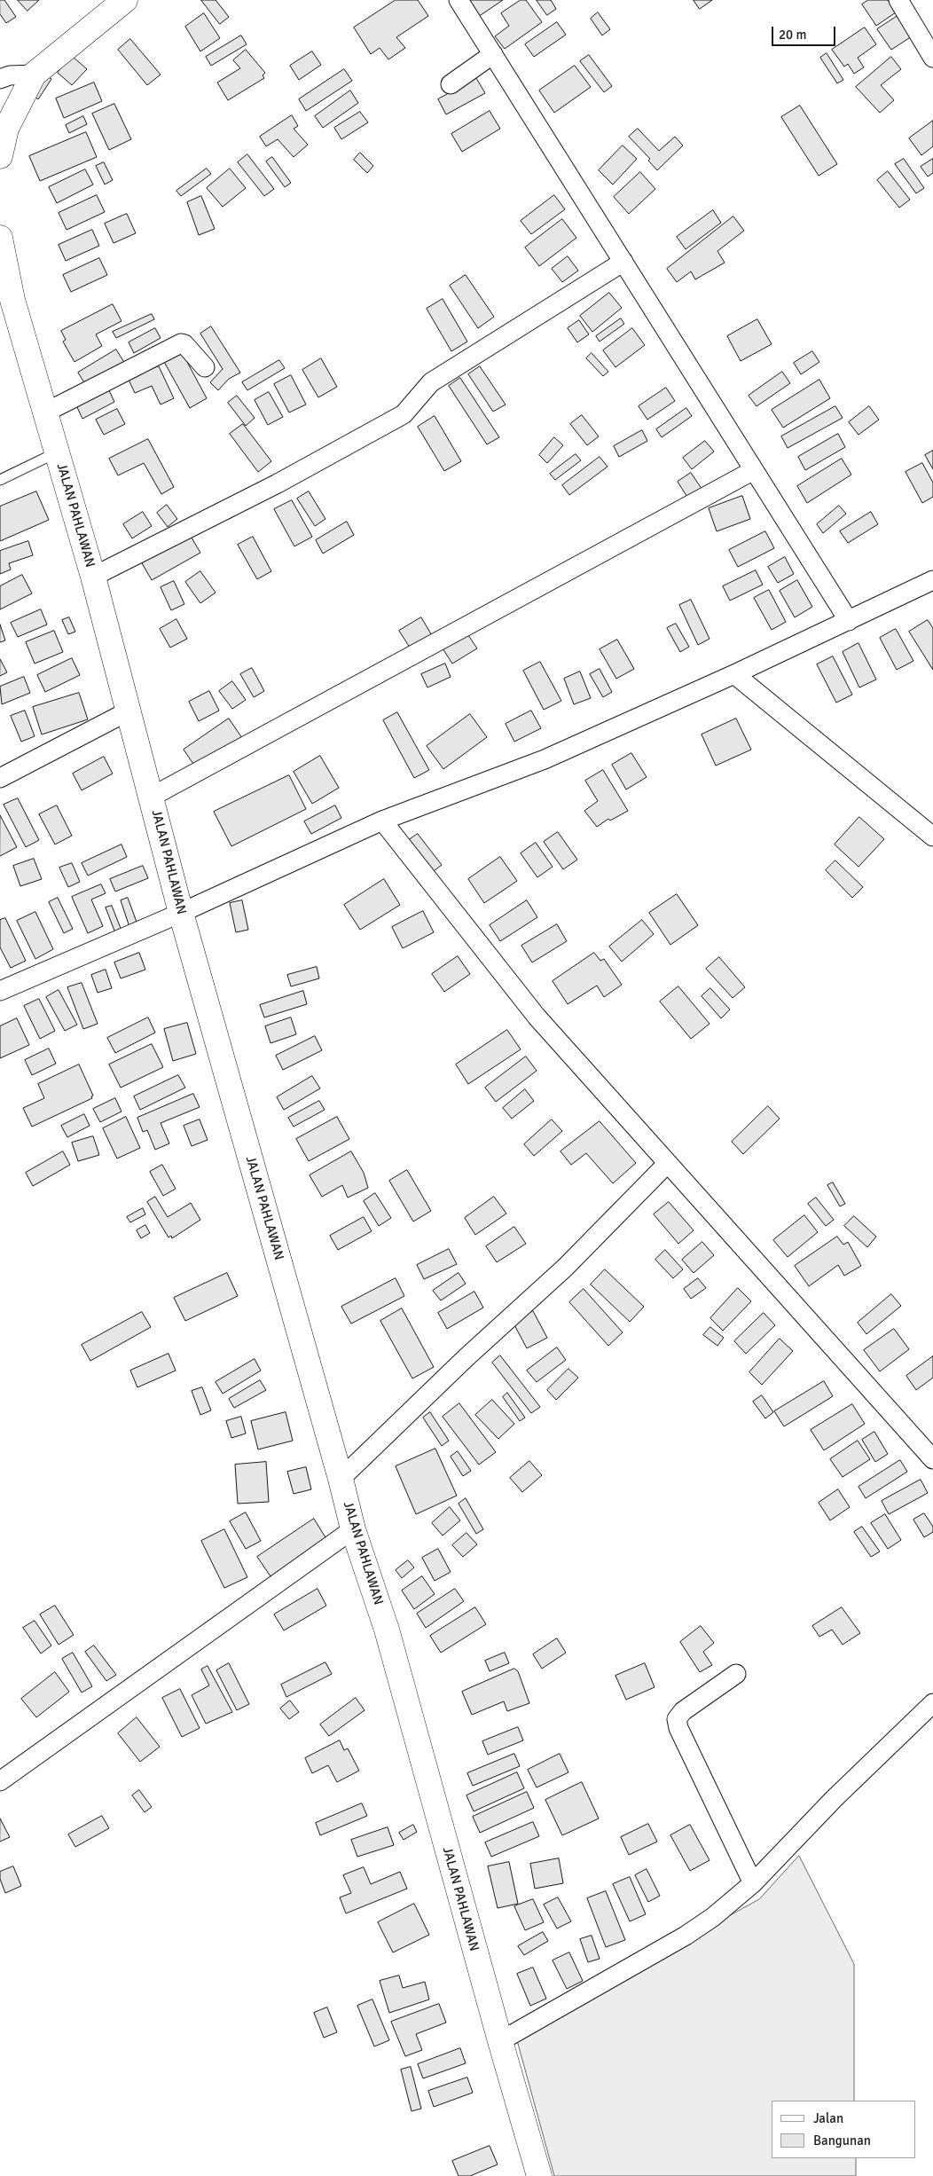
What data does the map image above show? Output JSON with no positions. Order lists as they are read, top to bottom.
{
  "streets": {
    "highway": ["JALAN PAHLAWAN"]
  },
  "legend": ["Jalan", "Bangunan"],
  "scale_bar": "20 m"
}
